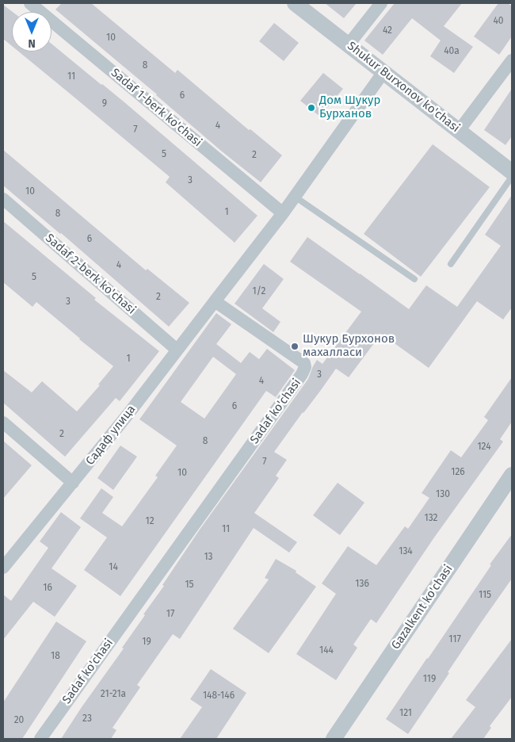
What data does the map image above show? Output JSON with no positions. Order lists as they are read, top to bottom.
{
  "streets": {
    "street": [
      "Shukur Burxonov ko'chasi",
      "Sadaf 1-berk ko'chasi",
      "Sadaf 2-berk ko'chasi",
      "Sadaf ko'chasi",
      "Садаф улица",
      "Gazalkent ko'chasi"
    ]
  },
  "crossings": [
    ["Sadaf 2-berk ko'chasi", "Садаф улица"],
    ["Sadaf ko'chasi", "Садаф улица"]
  ],
  "places": ["Дом Шукур Бурханов", "Шукур Бурхонов махалласи"],
  "house_numbers": [
    "40",
    "42",
    "10",
    "40a",
    "8",
    "11",
    "6",
    "9",
    "4",
    "7",
    "5",
    "2",
    "3",
    "10",
    "1",
    "8",
    "6",
    "4",
    "5",
    "1/2",
    "2",
    "3",
    "1",
    "3",
    "4",
    "6",
    "2",
    "8",
    "124",
    "7",
    "126",
    "10",
    "130",
    "132",
    "12",
    "11",
    "134",
    "13",
    "14",
    "136",
    "15",
    "16",
    "115",
    "17",
    "117",
    "19",
    "144",
    "18",
    "119",
    "21-21а",
    "148-146",
    "121",
    "23",
    "20"
  ],
  "north": "bottom"
}
